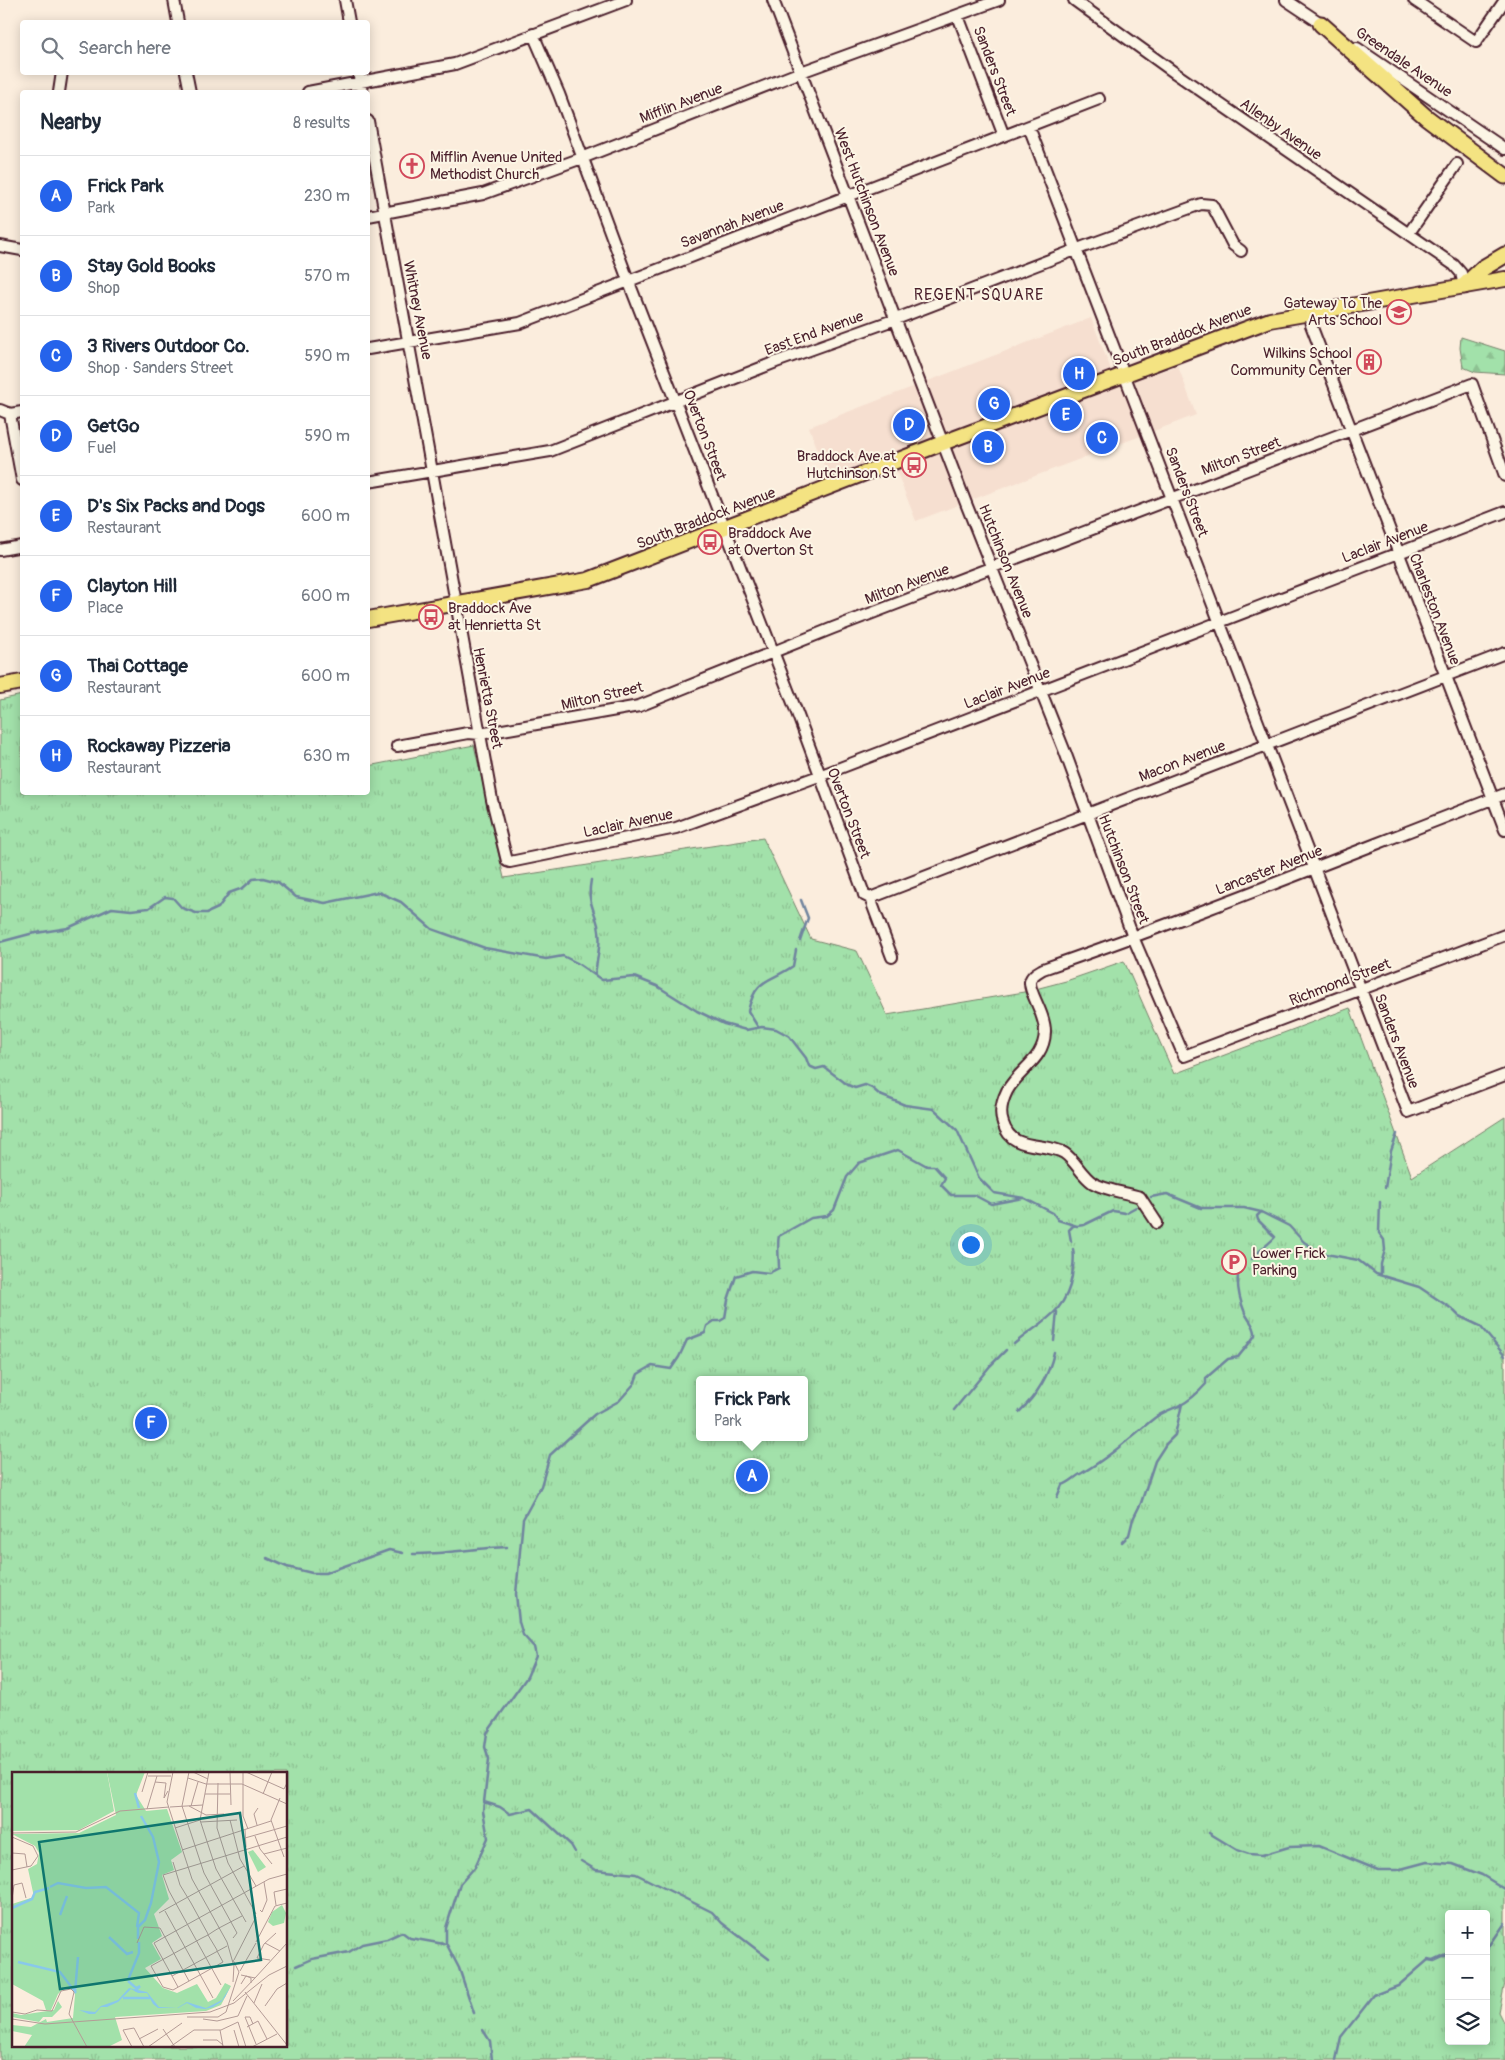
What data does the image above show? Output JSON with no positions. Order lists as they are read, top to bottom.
{
  "streets": {
    "main road": ["South Braddock Avenue"],
    "street": [
      "Greendale Avenue",
      "Sanders Street",
      "Mifflin Avenue",
      "Allenby Avenue",
      "West Hutchinson Avenue",
      "Savannah Avenue",
      "Whitney Avenue",
      "East End Avenue",
      "Overton Street",
      "Milton Street",
      "Laclair Avenue",
      "Hutchinson Avenue",
      "Milton Avenue",
      "Charleston Avenue",
      "Henrietta Street",
      "Macon Avenue",
      "Hutchinson Street",
      "Lancaster Avenue",
      "Richmond Street",
      "Sanders Avenue"
    ]
  },
  "crossings": [
    ["Sanders Street", "Mifflin Avenue"],
    ["Sanders Street", "Savannah Avenue"],
    ["Sanders Street", "East End Avenue"],
    ["Sanders Street", "South Braddock Avenue"],
    ["Sanders Street", "Milton Street"],
    ["Sanders Street", "Laclair Avenue"],
    ["Sanders Street", "Macon Avenue"],
    ["Sanders Street", "Lancaster Avenue"],
    ["Sanders Street", "Sanders Avenue"],
    ["Mifflin Avenue", "West Hutchinson Avenue"],
    ["Mifflin Avenue", "Whitney Avenue"],
    ["Mifflin Avenue", "Overton Street"],
    ["Allenby Avenue", "South Braddock Avenue"],
    ["West Hutchinson Avenue", "Savannah Avenue"],
    ["West Hutchinson Avenue", "East End Avenue"],
    ["West Hutchinson Avenue", "South Braddock Avenue"],
    ["West Hutchinson Avenue", "Hutchinson Avenue"],
    ["Savannah Avenue", "Whitney Avenue"],
    ["Savannah Avenue", "Overton Street"],
    ["Whitney Avenue", "East End Avenue"],
    ["Whitney Avenue", "Henrietta Street"],
    ["East End Avenue", "Overton Street"],
    ["South Braddock Avenue", "Overton Street"],
    ["South Braddock Avenue", "Hutchinson Avenue"],
    ["South Braddock Avenue", "Charleston Avenue"],
    ["South Braddock Avenue", "Henrietta Street"],
    ["Overton Street", "Milton Street"],
    ["Overton Street", "Laclair Avenue"],
    ["Overton Street", "Macon Avenue"],
    ["Milton Street", "Hutchinson Avenue"],
    ["Milton Street", "Milton Avenue"],
    ["Milton Street", "Charleston Avenue"],
    ["Milton Street", "Henrietta Street"],
    ["Laclair Avenue", "Hutchinson Avenue"],
    ["Laclair Avenue", "Charleston Avenue"],
    ["Laclair Avenue", "Henrietta Street"],
    ["Laclair Avenue", "Hutchinson Street"],
    ["Hutchinson Avenue", "Milton Avenue"],
    ["Hutchinson Avenue", "Hutchinson Street"],
    ["Charleston Avenue", "Macon Avenue"],
    ["Charleston Avenue", "Lancaster Avenue"],
    ["Macon Avenue", "Hutchinson Street"],
    ["Hutchinson Street", "Lancaster Avenue"],
    ["Hutchinson Street", "Richmond Street"],
    ["Lancaster Avenue", "Sanders Avenue"],
    ["Richmond Street", "Sanders Avenue"]
  ],
  "districts": ["REGENT SQUARE"],
  "places": {
    "church": ["Mifflin Avenue United Methodist Church"],
    "school or university": ["Gateway To The Arts School"],
    "building": ["Wilkins School Community Center"],
    "bus stop": ["Braddock Ave at Hutchinson St", "Braddock Ave at Overton St", "Braddock Ave at Henrietta St"],
    "parking": ["Lower Frick Parking"]
  },
  "page": {
    "search": "Search here",
    "heading": ["Nearby", "8 results"],
    "list": [
      {
        "mark": "A",
        "name": "Frick Park",
        "note": "Park",
        "value": "230 m"
      },
      {
        "mark": "B",
        "name": "Stay Gold Books",
        "note": "Shop",
        "value": "570 m"
      },
      {
        "mark": "C",
        "name": "3 Rivers Outdoor Co.",
        "note": "Shop · Sanders Street",
        "value": "590 m"
      },
      {
        "mark": "D",
        "name": "GetGo",
        "note": "Fuel",
        "value": "590 m"
      },
      {
        "mark": "E",
        "name": "D's Six Packs and Dogs",
        "note": "Restaurant",
        "value": "600 m"
      },
      {
        "mark": "F",
        "name": "Clayton Hill",
        "note": "Place",
        "value": "600 m"
      },
      {
        "mark": "G",
        "name": "Thai Cottage",
        "note": "Restaurant",
        "value": "600 m"
      },
      {
        "mark": "H",
        "name": "Rockaway Pizzeria",
        "note": "Restaurant",
        "value": "630 m"
      }
    ],
    "pins": [
      "H",
      "G",
      "E",
      "D",
      "C",
      "B",
      "F",
      "A"
    ],
    "popup": ["Frick Park", "Park"],
    "map_buttons": ["+", "−"]
  }
}
